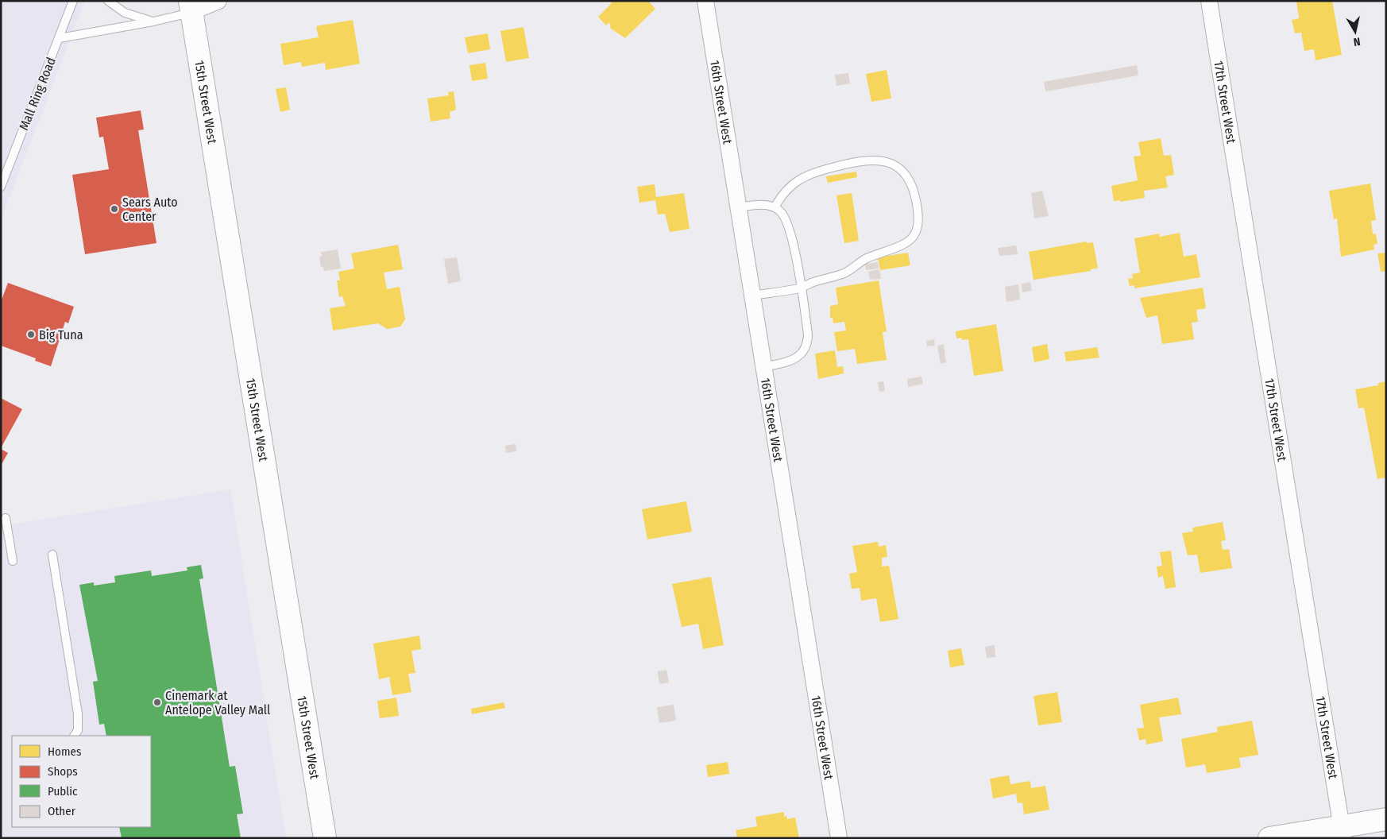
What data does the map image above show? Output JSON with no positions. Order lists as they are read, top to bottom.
{
  "streets": {
    "street": ["15th Street West", "16th Street West", "17th Street West"],
    "lane": ["Mall Ring Road"]
  },
  "places": ["Sears Auto Center", "Big Tuna", "Cinemark at Antelope Valley Mall"],
  "legend": [
    "Homes",
    "Shops",
    "Public",
    "Other"
  ],
  "north": "bottom"
}
